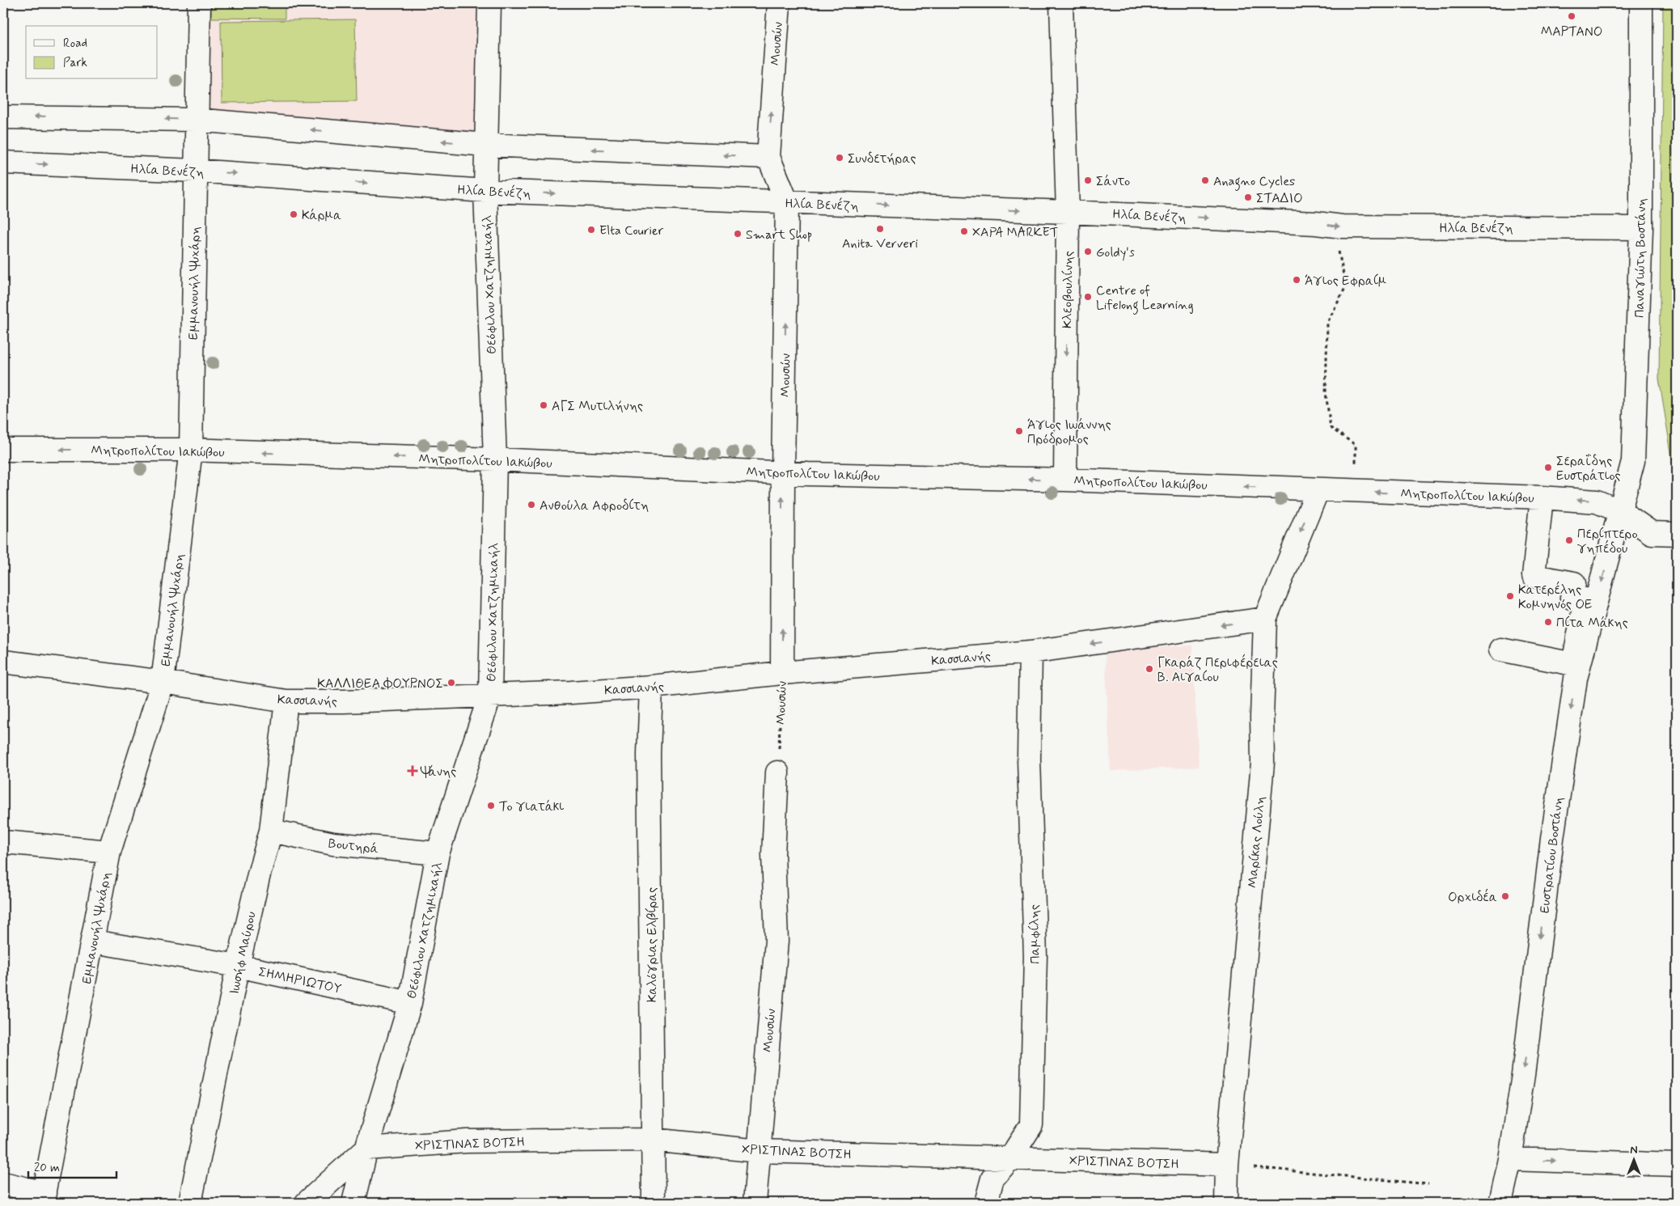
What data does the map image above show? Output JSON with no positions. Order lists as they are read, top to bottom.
{
  "streets": {
    "street": [
      "Μουσών",
      "Ηλία Βενέζη",
      "Παναγιώτη Βοστάνη",
      "Εμμανουήλ Ψυχάρη",
      "Θεόφιλου Χατζημιχαήλ",
      "Κλεοβουλίνης",
      "Μητροπολίτου Ιακώβου",
      "Κασσιανής",
      "Μαρίκας Λούλη",
      "Βουτηρά",
      "Ευστρατίου Βοστάνη",
      "Παμφίλης",
      "Καλόγριας Ελβίρας",
      "Ιωσήφ Μαύρου",
      "ΣΗΜΗΡΙΩΤΟΥ",
      "ΧΡΙΣΤΙΝΑΣ ΒΟΤΣΗ"
    ]
  },
  "crossings": [
    ["Μουσών", "Ηλία Βενέζη"],
    ["Μουσών", "Μητροπολίτου Ιακώβου"],
    ["Μουσών", "Κασσιανής"],
    ["Μουσών", "ΧΡΙΣΤΙΝΑΣ ΒΟΤΣΗ"],
    ["Ηλία Βενέζη", "Παναγιώτη Βοστάνη"],
    ["Ηλία Βενέζη", "Εμμανουήλ Ψυχάρη"],
    ["Ηλία Βενέζη", "Θεόφιλου Χατζημιχαήλ"],
    ["Ηλία Βενέζη", "Κλεοβουλίνης"],
    ["Παναγιώτη Βοστάνη", "Μητροπολίτου Ιακώβου"],
    ["Παναγιώτη Βοστάνη", "Ευστρατίου Βοστάνη"],
    ["Εμμανουήλ Ψυχάρη", "Μητροπολίτου Ιακώβου"],
    ["Εμμανουήλ Ψυχάρη", "Κασσιανής"],
    ["Εμμανουήλ Ψυχάρη", "ΣΗΜΗΡΙΩΤΟΥ"],
    ["Θεόφιλου Χατζημιχαήλ", "Μητροπολίτου Ιακώβου"],
    ["Θεόφιλου Χατζημιχαήλ", "Κασσιανής"],
    ["Θεόφιλου Χατζημιχαήλ", "Βουτηρά"],
    ["Θεόφιλου Χατζημιχαήλ", "ΣΗΜΗΡΙΩΤΟΥ"],
    ["Θεόφιλου Χατζημιχαήλ", "ΧΡΙΣΤΙΝΑΣ ΒΟΤΣΗ"],
    ["Κλεοβουλίνης", "Μητροπολίτου Ιακώβου"],
    ["Μητροπολίτου Ιακώβου", "Μαρίκας Λούλη"],
    ["Μητροπολίτου Ιακώβου", "Ευστρατίου Βοστάνη"],
    ["Κασσιανής", "Μαρίκας Λούλη"],
    ["Κασσιανής", "Παμφίλης"],
    ["Κασσιανής", "Καλόγριας Ελβίρας"],
    ["Κασσιανής", "Ιωσήφ Μαύρου"],
    ["Μαρίκας Λούλη", "ΧΡΙΣΤΙΝΑΣ ΒΟΤΣΗ"],
    ["Βουτηρά", "Ιωσήφ Μαύρου"],
    ["Παμφίλης", "ΧΡΙΣΤΙΝΑΣ ΒΟΤΣΗ"],
    ["Καλόγριας Ελβίρας", "ΧΡΙΣΤΙΝΑΣ ΒΟΤΣΗ"],
    ["Ιωσήφ Μαύρου", "ΣΗΜΗΡΙΩΤΟΥ"]
  ],
  "one_way": [
    "Μουσών",
    "Κλεοβουλίνης",
    "Μητροπολίτου Ιακώβου",
    "Ευστρατίου Βοστάνη"
  ],
  "places": {
    "other": [
      "ΜΑΡΤΑΝΟ",
      "Συνδετήρας",
      "Σάντο",
      "Anagno Cycles",
      "ΣΤΑΔΙΟ",
      "Κάρμα",
      "Anita Ververi",
      "Elta Courier",
      "XAPA MARKET",
      "Smart Shop",
      "Goldy's",
      "Άγιος Εφραίμ",
      "Centre of Lifelong Learning",
      "ΑΓΣ Μυτιλήνης",
      "Άγιος Ιωάννης Πρόδρομος",
      "Σεραΐδης Ευστράτιος",
      "Ανθούλα Αφροδίτη",
      "Περίπτερο γηπέδου",
      "Κατερέλης Κομνηνός ΟΕ",
      "Πίτα Μάκης",
      "Γκαράζ Περιφέρειας Β. Αιγαίου",
      "ΚΑΛΛΙΘΕΑ ΦΟΥΡΝΟΣ",
      "Το γιατάκι",
      "Ορχιδέα"
    ],
    "health": ["Ψάνης"]
  },
  "legend": ["Road", "Park"],
  "scale_bar": "20 m",
  "north": "top"
}
